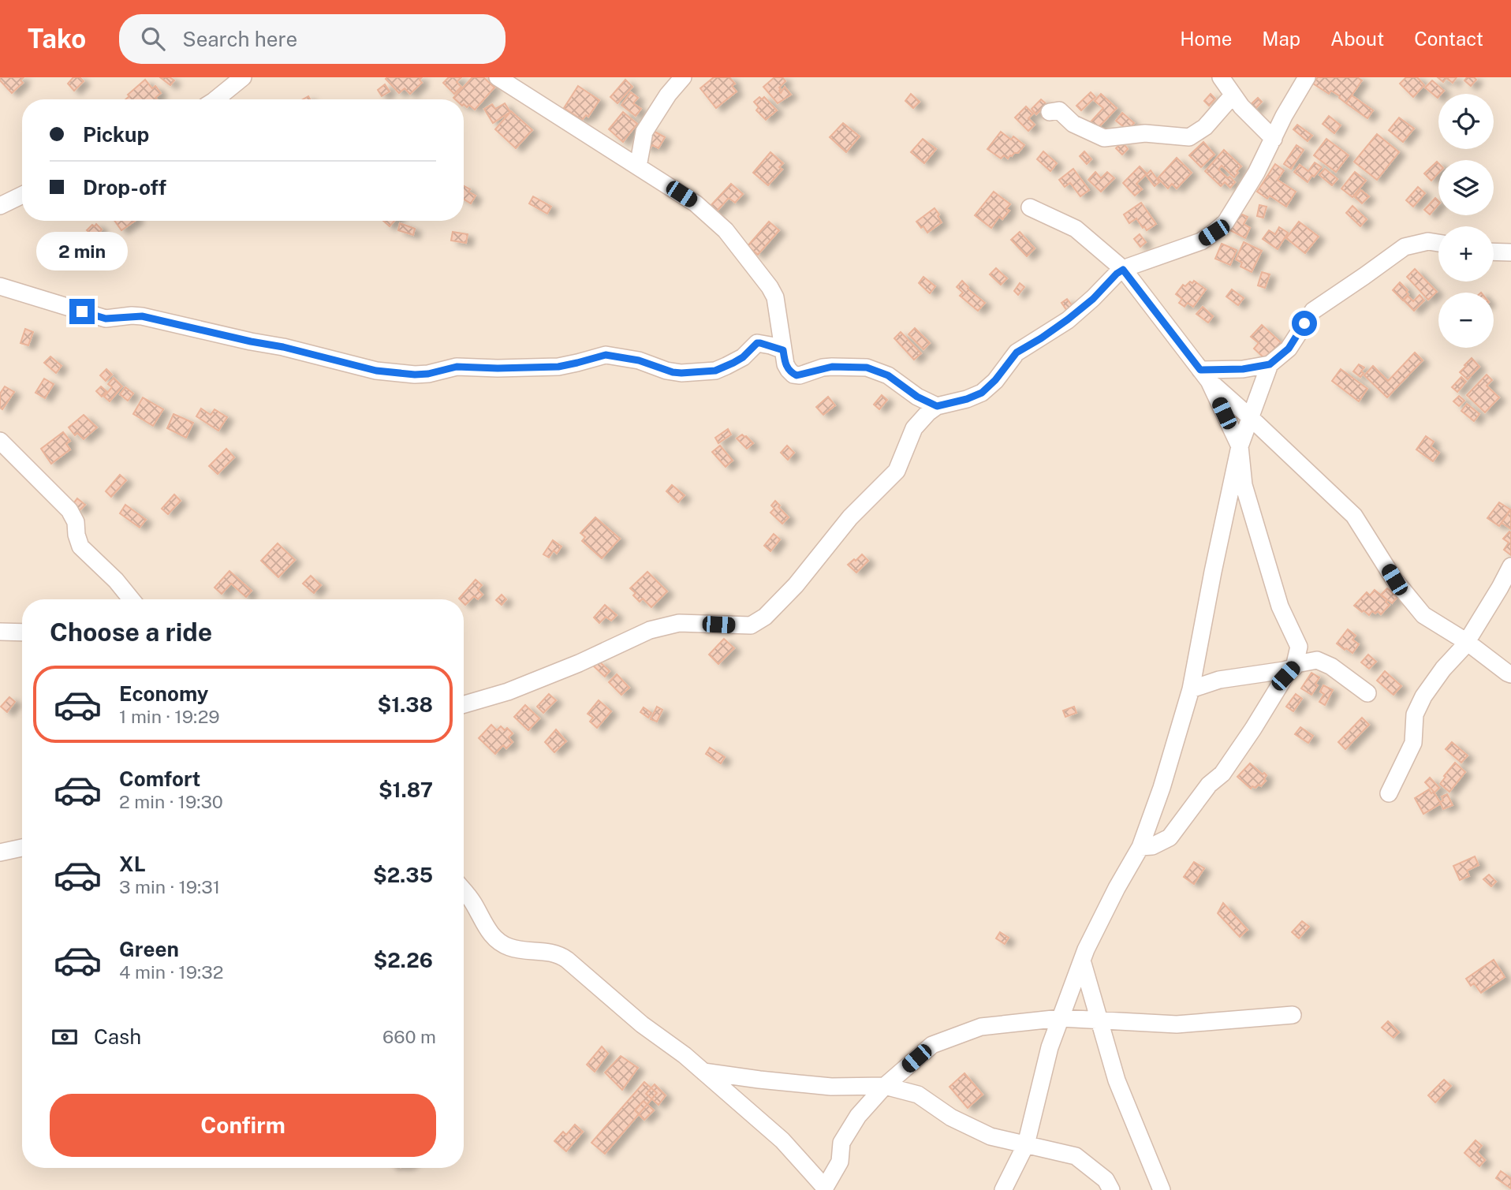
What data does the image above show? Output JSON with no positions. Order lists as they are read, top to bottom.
{
  "page": {
    "header": "Tako",
    "search": "Search here",
    "nav": [
      "Home",
      "Map",
      "About",
      "Contact"
    ],
    "map_buttons": ["+", "−"],
    "banner": ["Pickup", "Drop-off"],
    "bubble": "2 min",
    "heading": "Choose a ride",
    "list": [
      {
        "name": "Economy",
        "note": "1 min · 19:29",
        "value": "$1.38"
      },
      {
        "name": "Comfort",
        "note": "2 min · 19:30",
        "value": "$1.87"
      },
      {
        "name": "XL",
        "note": "3 min · 19:31",
        "value": "$2.35"
      },
      {
        "name": "Green",
        "note": "4 min · 19:32",
        "value": "$2.26"
      }
    ],
    "pay": ["Cash", "660 m"],
    "buttons": "Confirm"
  }
}
